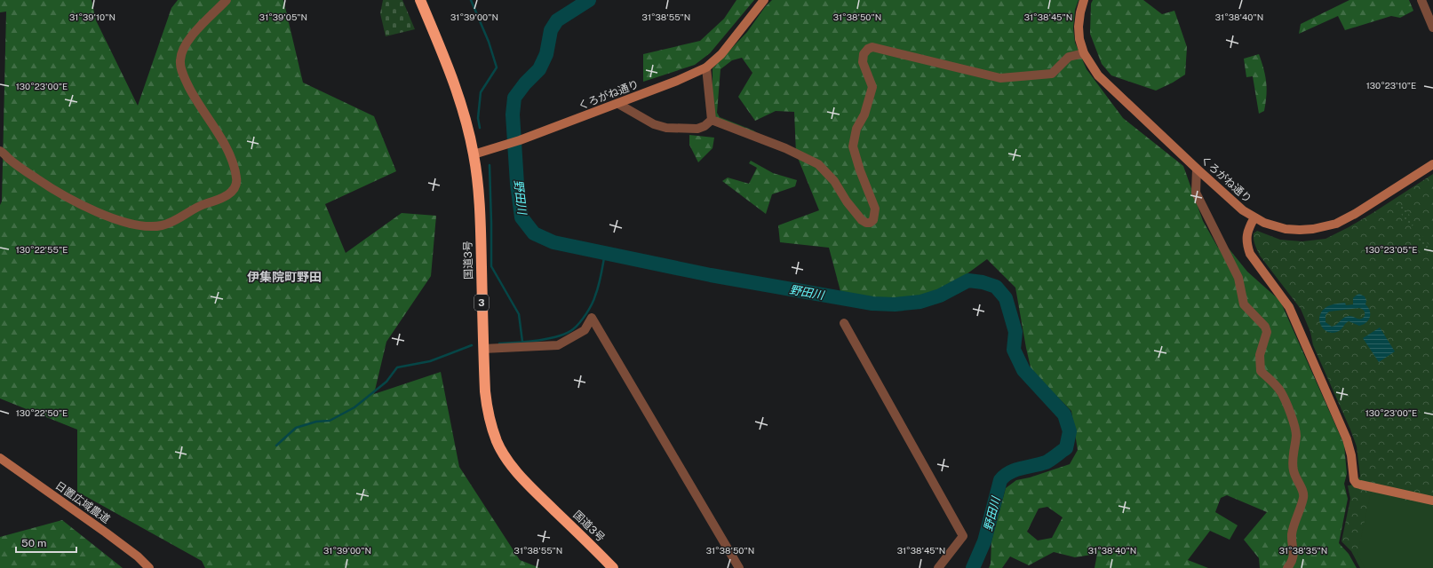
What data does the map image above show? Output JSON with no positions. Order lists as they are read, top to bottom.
{
  "streets": {
    "highway": ["国道3号", "3"],
    "street": ["くろがね通り", "日置広域農道"]
  },
  "crossings": [
    ["くろがね通り", "国道3号"]
  ],
  "districts": ["伊集院町野田"],
  "water": ["野田川"],
  "scale_bar": "50 m",
  "coordinates": [
    "31°39'00\"N",
    "31°38'55\"N",
    "31°38'50\"N",
    "31°38'45\"N",
    "31°39'10\"N",
    "31°39'05\"N",
    "31°38'40\"N",
    "130°23'10\"E",
    "130°23'00\"E",
    "130°23'05\"E",
    "130°22'55\"E",
    "130°22'50\"E",
    "31°38'35\"N"
  ]
}
